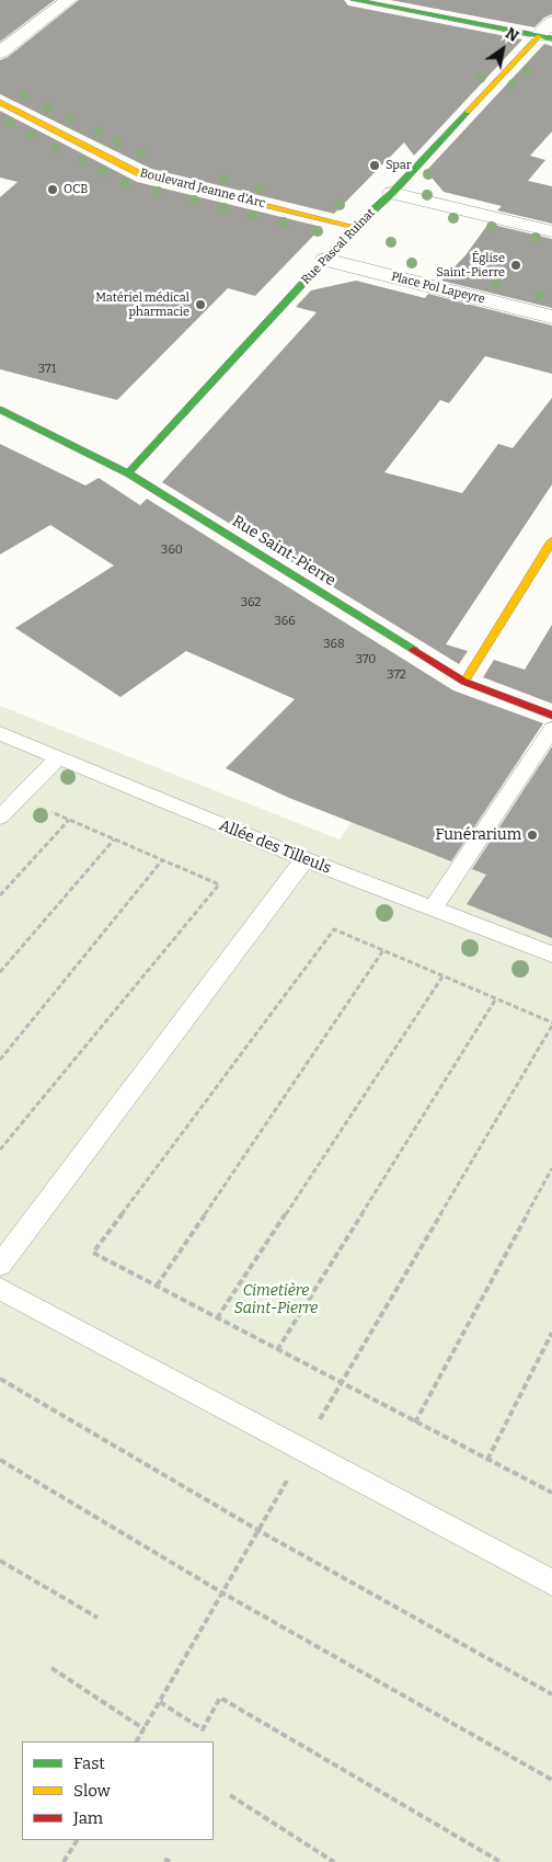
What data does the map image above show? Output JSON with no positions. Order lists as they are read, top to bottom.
{
  "streets": {
    "street": [
      "Boulevard Jeanne d'Arc",
      "Rue Pascal Ruinat",
      "Place Pol Lapeyre",
      "Rue Saint-Pierre"
    ],
    "lane": ["Allée des Tilleuls"]
  },
  "crossings": [
    ["Boulevard Jeanne d'Arc", "Rue Pascal Ruinat"],
    ["Rue Pascal Ruinat", "Place Pol Lapeyre"],
    ["Rue Pascal Ruinat", "Rue Saint-Pierre"]
  ],
  "parks": ["Cimetière Saint-Pierre"],
  "places": [
    "Spar",
    "OCB",
    "Église Saint-Pierre",
    "Matériel médical pharmacie",
    "Funérarium"
  ],
  "house_numbers": [
    "371",
    "360",
    "362",
    "366",
    "368",
    "370",
    "372"
  ],
  "legend": ["Fast", "Slow", "Jam"],
  "north": "top right"
}
